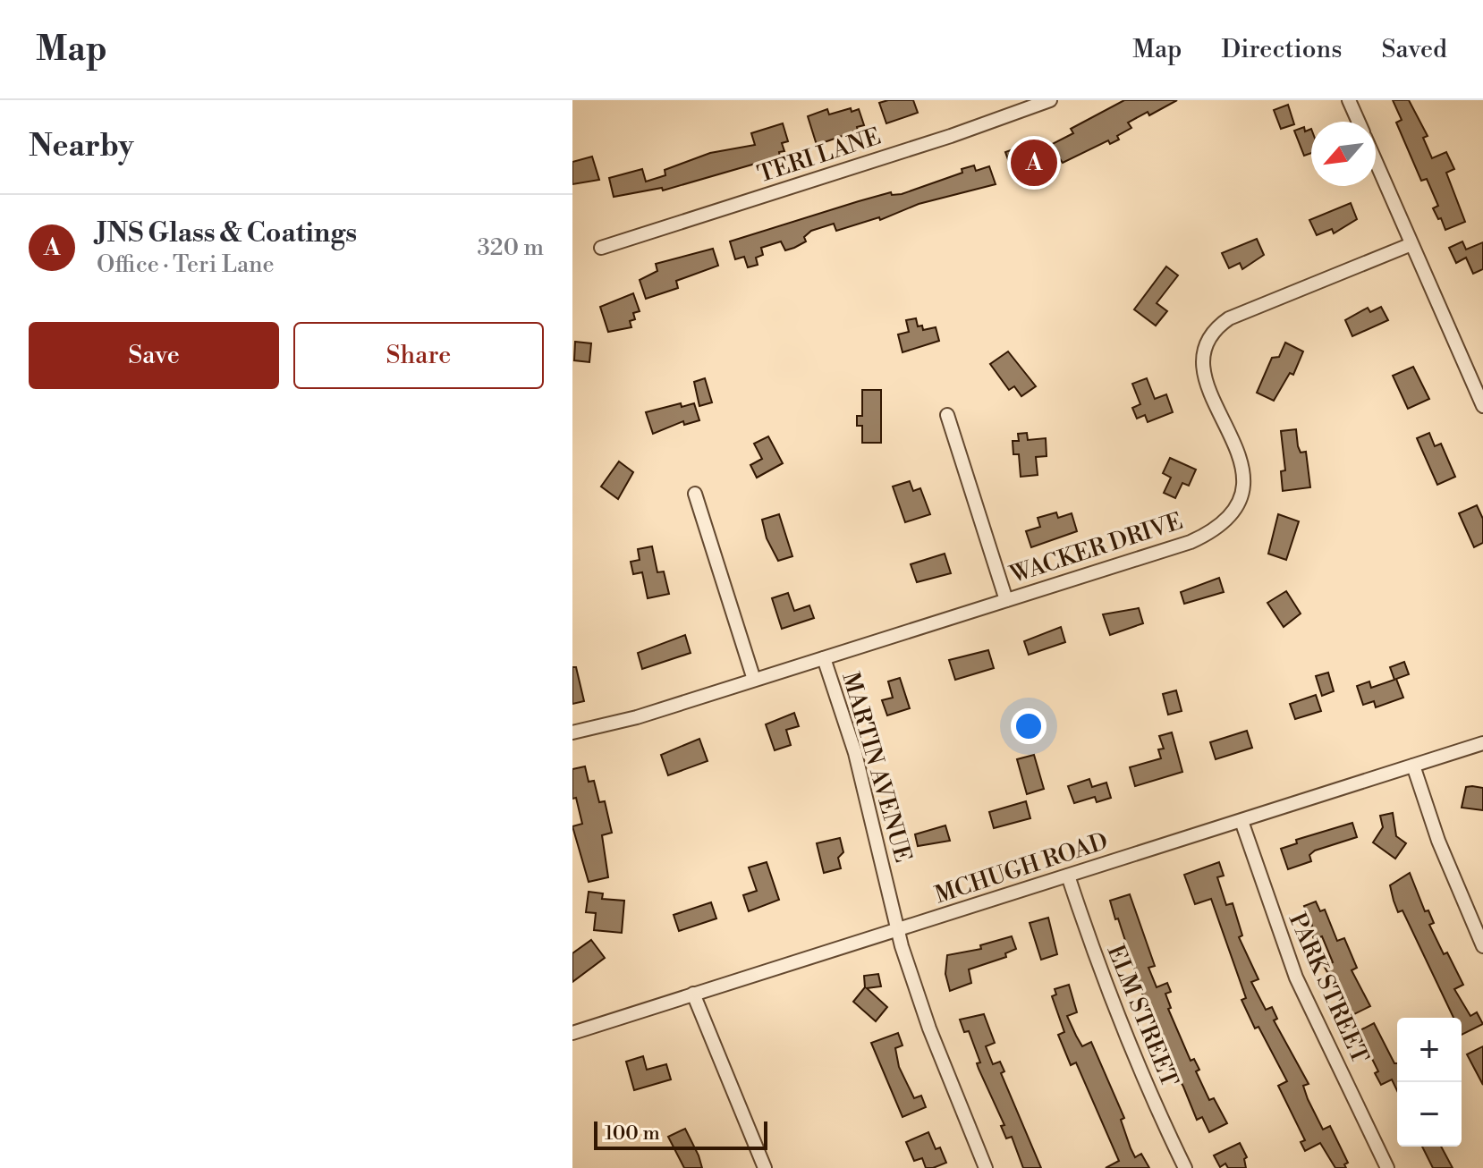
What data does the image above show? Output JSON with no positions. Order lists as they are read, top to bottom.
{
  "streets": {
    "street": [
      "TERI LANE",
      "WACKER DRIVE",
      "MARTIN AVENUE",
      "MCHUGH ROAD",
      "PARK STREET",
      "ELM STREET"
    ]
  },
  "crossings": [
    ["WACKER DRIVE", "MARTIN AVENUE"],
    ["MARTIN AVENUE", "MCHUGH ROAD"],
    ["MCHUGH ROAD", "PARK STREET"],
    ["MCHUGH ROAD", "ELM STREET"]
  ],
  "scale_bar": "100 m",
  "north": "bottom left",
  "page": {
    "header": "Map",
    "nav": ["Map", "Directions", "Saved"],
    "heading": "Nearby",
    "pins": "A",
    "list": [
      {
        "mark": "A",
        "name": "JNS Glass & Coatings",
        "note": "Office · Teri Lane",
        "value": "320 m"
      }
    ],
    "buttons": ["Save", "Share"],
    "map_buttons": ["+", "−"],
    "scale": "100 m"
  }
}
